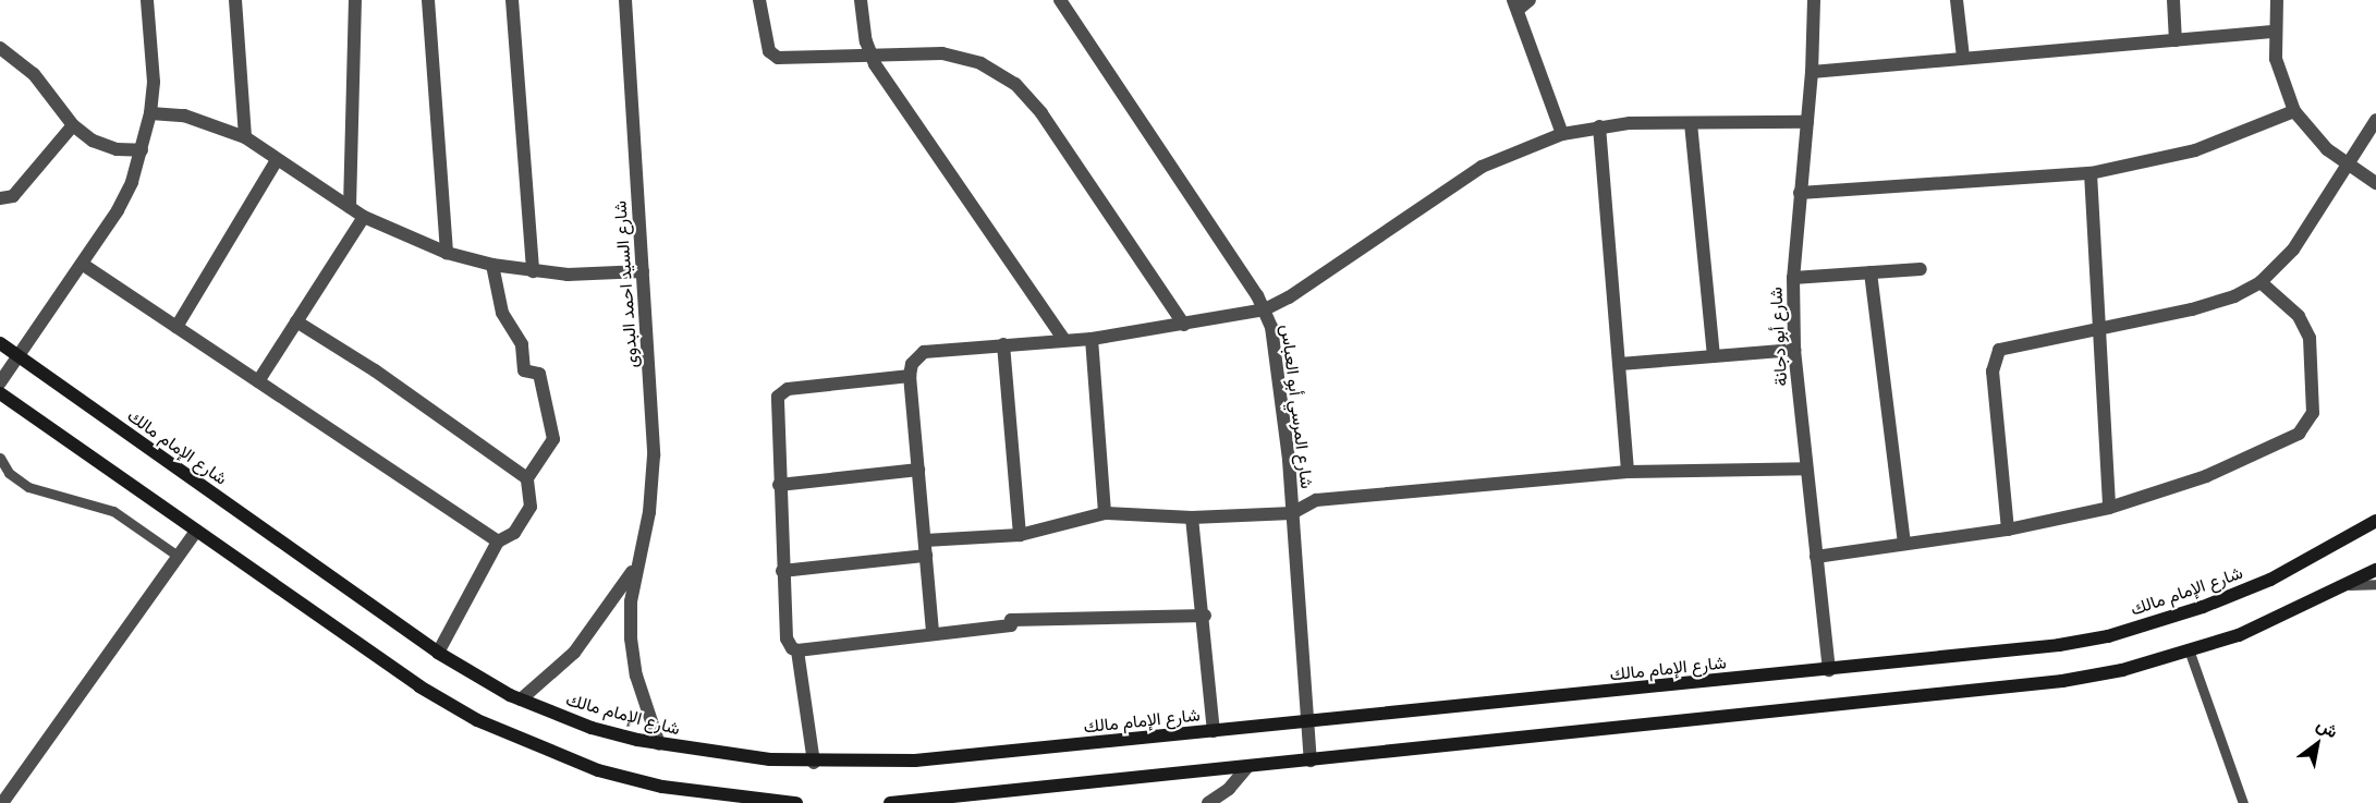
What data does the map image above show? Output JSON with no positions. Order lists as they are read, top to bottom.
{
  "streets": {
    "street": [
      "شارع السيد احمد البدوى",
      "شارع أبو دجانة",
      "شارع المرسي أبو العباس",
      "شارع الإمام مالك"
    ]
  },
  "crossings": [
    ["شارع السيد احمد البدوى", "شارع الإمام مالك"],
    ["شارع أبو دجانة", "شارع الإمام مالك"],
    ["شارع المرسي أبو العباس", "شارع الإمام مالك"]
  ],
  "north": "top right"
}
